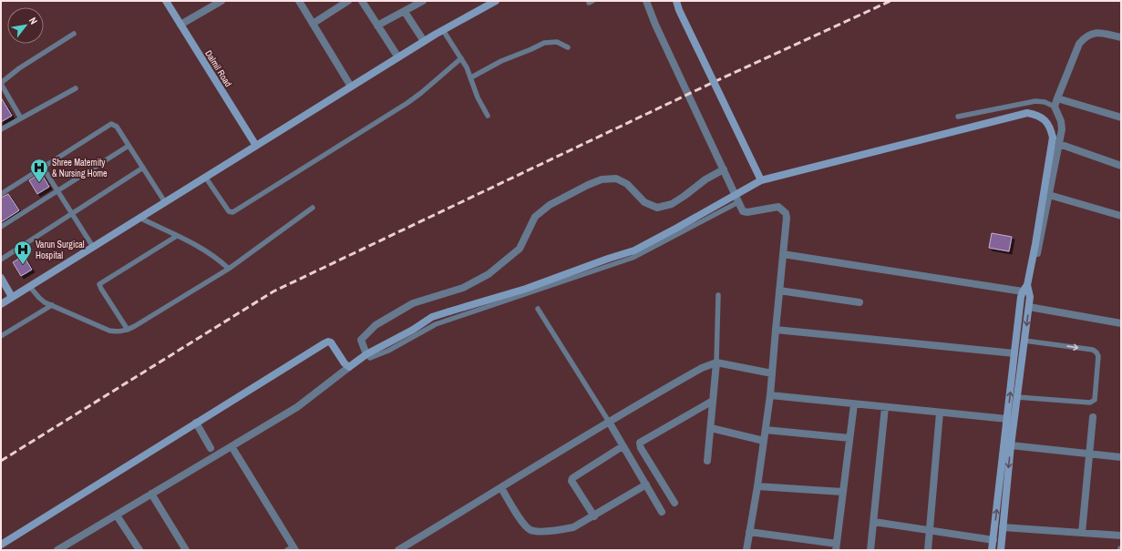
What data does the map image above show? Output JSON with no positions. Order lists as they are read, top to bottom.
{
  "streets": {
    "street": ["Dalmil Road"]
  },
  "places": {
    "hospital": ["Shree Maternity & Nursing Home", "Varun Surgical Hospital"]
  },
  "north": "top right"
}
